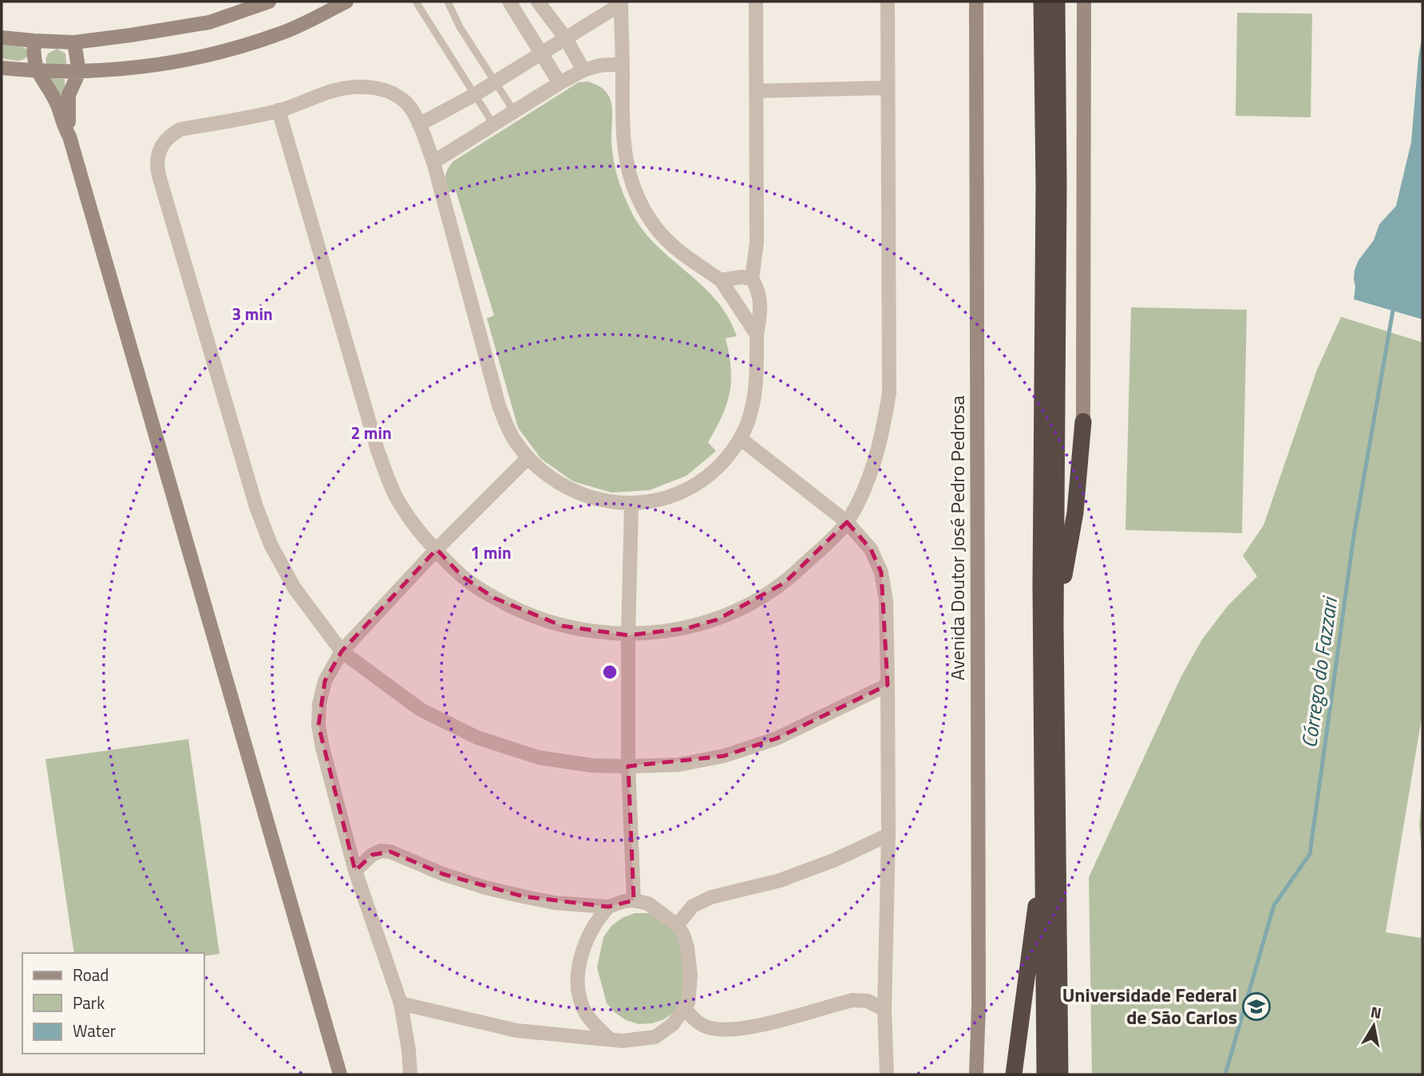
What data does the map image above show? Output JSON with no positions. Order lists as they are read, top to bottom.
{
  "streets": {
    "street": ["Avenida Doutor José Pedro Pedrosa"]
  },
  "water": ["Córrego do Fazzari"],
  "places": {
    "school or university": ["Universidade Federal de São Carlos"]
  },
  "legend": ["Road", "Park", "Water"],
  "north": "top",
  "rings": ["3 min", "2 min", "1 min"]
}
